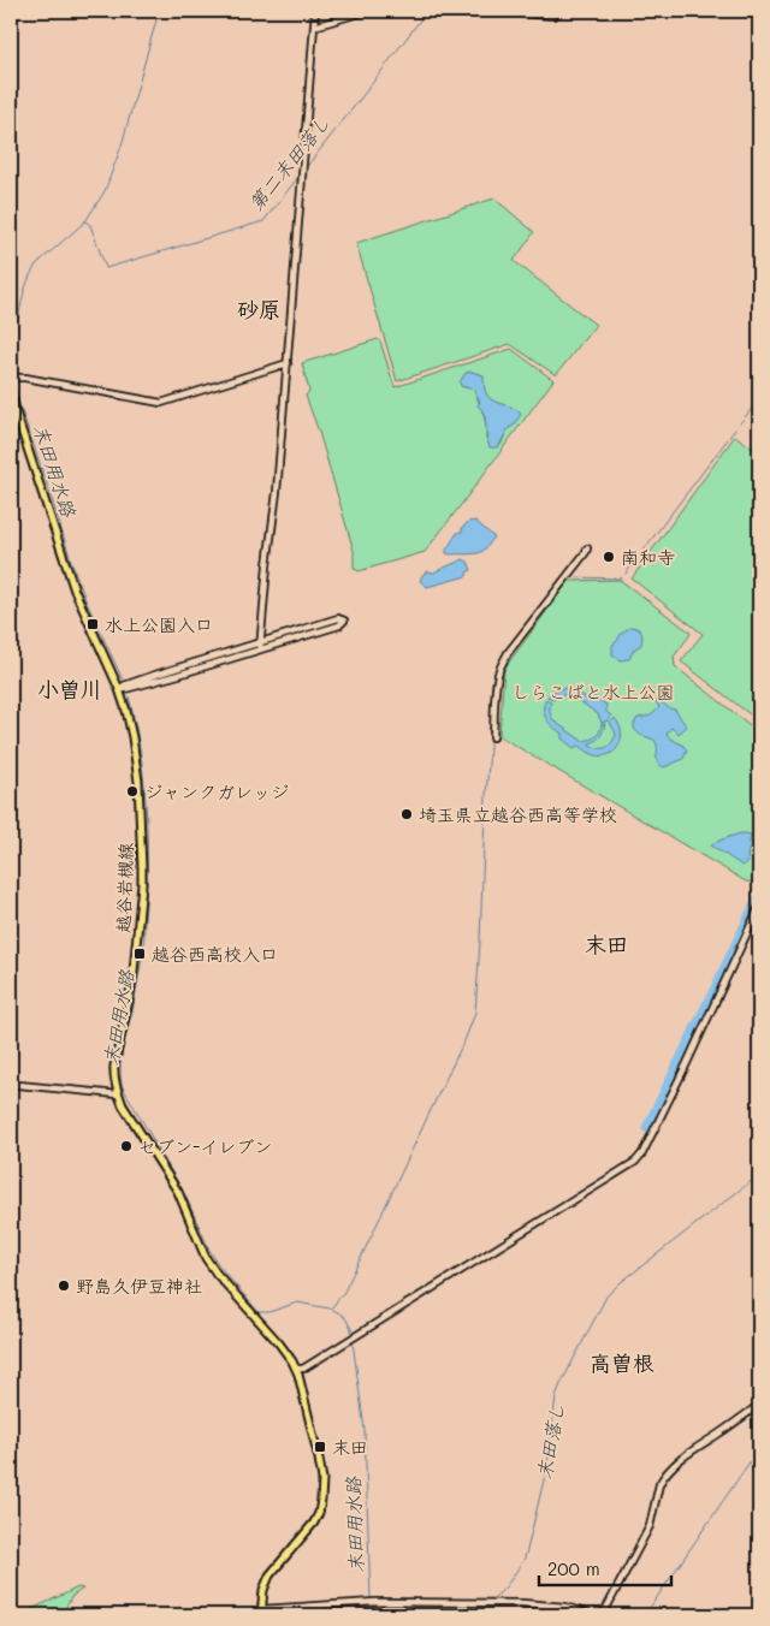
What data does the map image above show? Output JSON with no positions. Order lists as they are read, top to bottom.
{
  "streets": {
    "main road": ["越谷岩槻線"]
  },
  "districts": [
    "砂原",
    "小曽川",
    "末田",
    "高曽根"
  ],
  "water": ["第二末田落し", "末田用水路", "末田落し"],
  "parks": ["しらこばと水上公園"],
  "places": {
    "other": [
      "南和寺",
      "ジャンクガレッジ",
      "埼玉県立越谷西高等学校",
      "セブン-イレブン",
      "野島久伊豆神社"
    ],
    "transit": ["水上公園入口", "越谷西高校入口", "末田"]
  },
  "scale_bar": "200 m"
}
